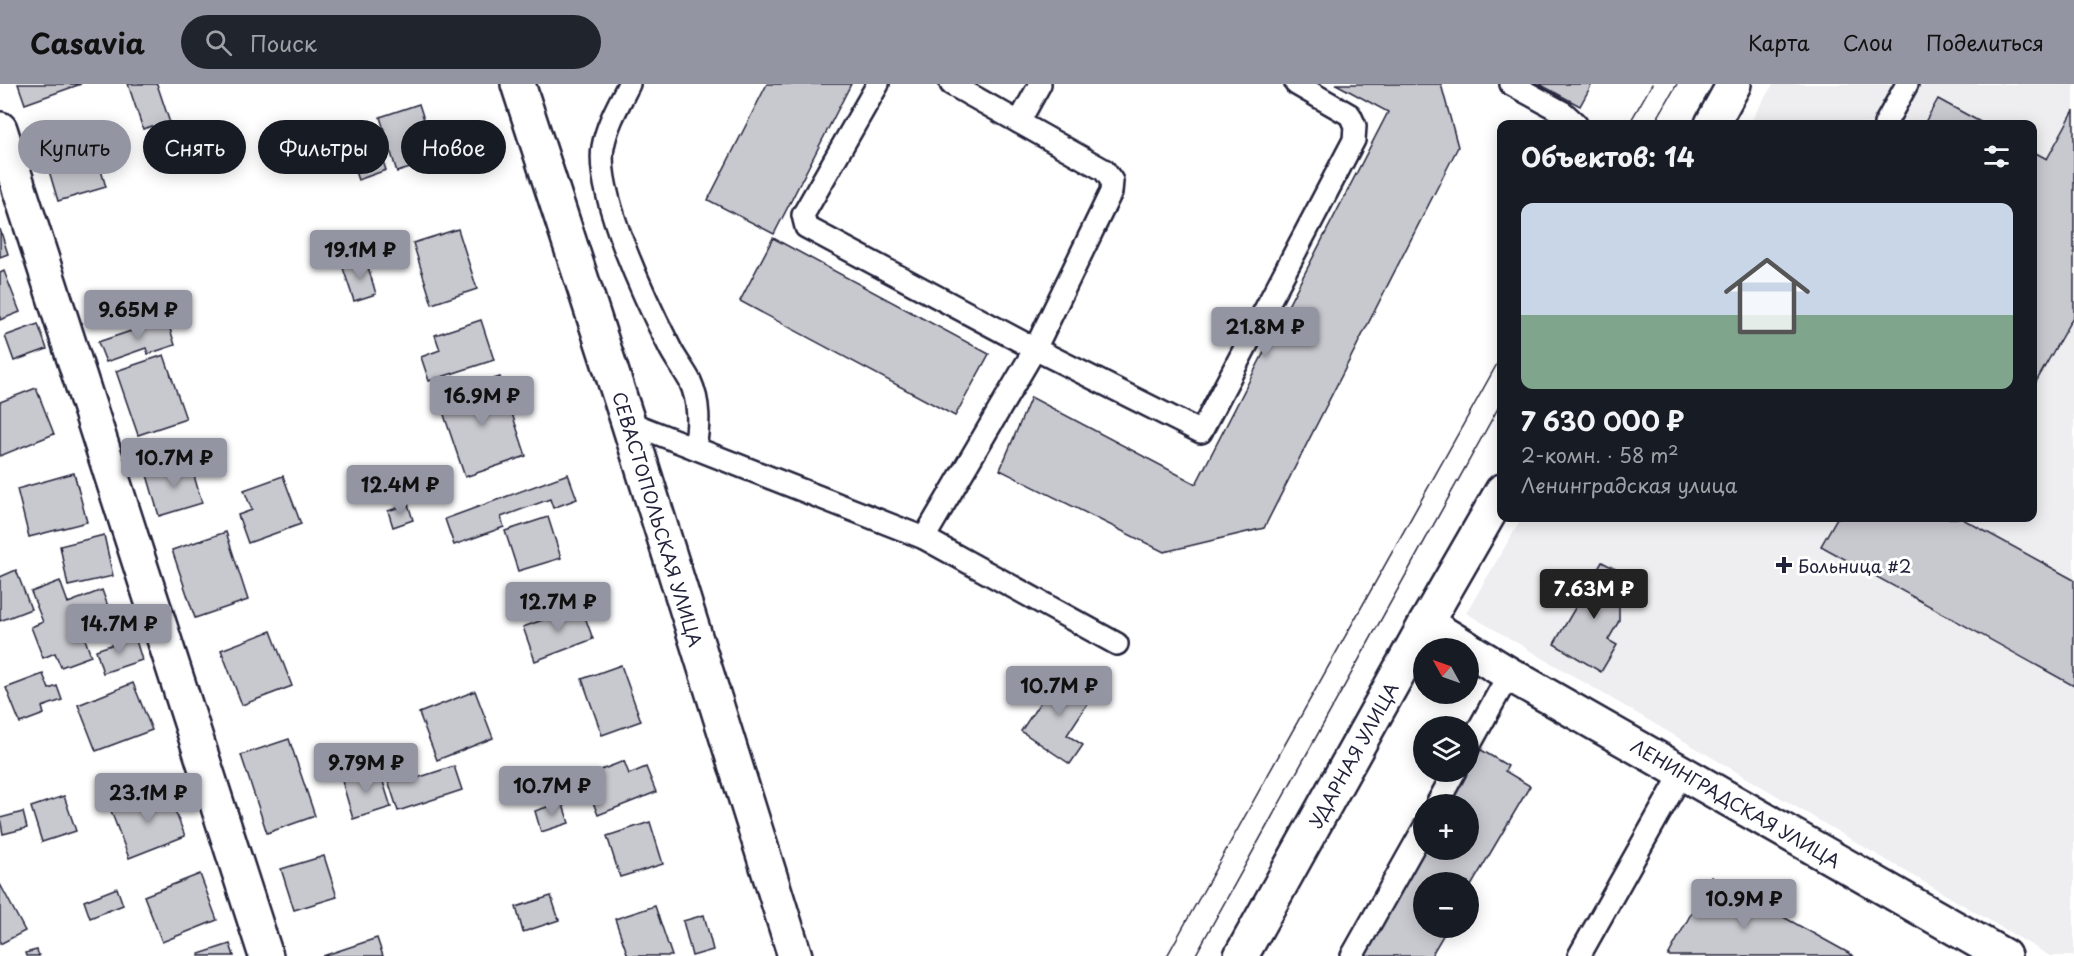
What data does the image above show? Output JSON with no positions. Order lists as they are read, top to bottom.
{
  "streets": {
    "street": ["СЕВАСТОПОЛЬСКАЯ УЛИЦА", "УДАРНАЯ УЛИЦА", "ЛЕНИНГРАДСКАЯ УЛИЦА"]
  },
  "crossings": [
    ["УДАРНАЯ УЛИЦА", "ЛЕНИНГРАДСКАЯ УЛИЦА"]
  ],
  "places": {
    "health": ["Больница #2"]
  },
  "north": "top left",
  "page": {
    "header": "Casavia",
    "search": "Поиск",
    "nav": ["Карта", "Слои", "Поделиться"],
    "chip": [
      "Купить",
      "Снять",
      "Фильтры",
      "Новое"
    ],
    "heading": "Объектов: 14",
    "list": [
      {
        "name": "7 630 000 ₽",
        "note": "2-комн. · 58 m² · Ленинградская улица"
      }
    ],
    "price": [
      "19.1M ₽",
      "9.65M ₽",
      "21.8M ₽",
      "16.9M ₽",
      "10.7M ₽",
      "12.4M ₽",
      "7.63M ₽",
      "12.7M ₽",
      "14.7M ₽",
      "10.7M ₽",
      "9.79M ₽",
      "10.7M ₽",
      "23.1M ₽",
      "10.9M ₽"
    ],
    "map_buttons": ["+", "−"]
  }
}
